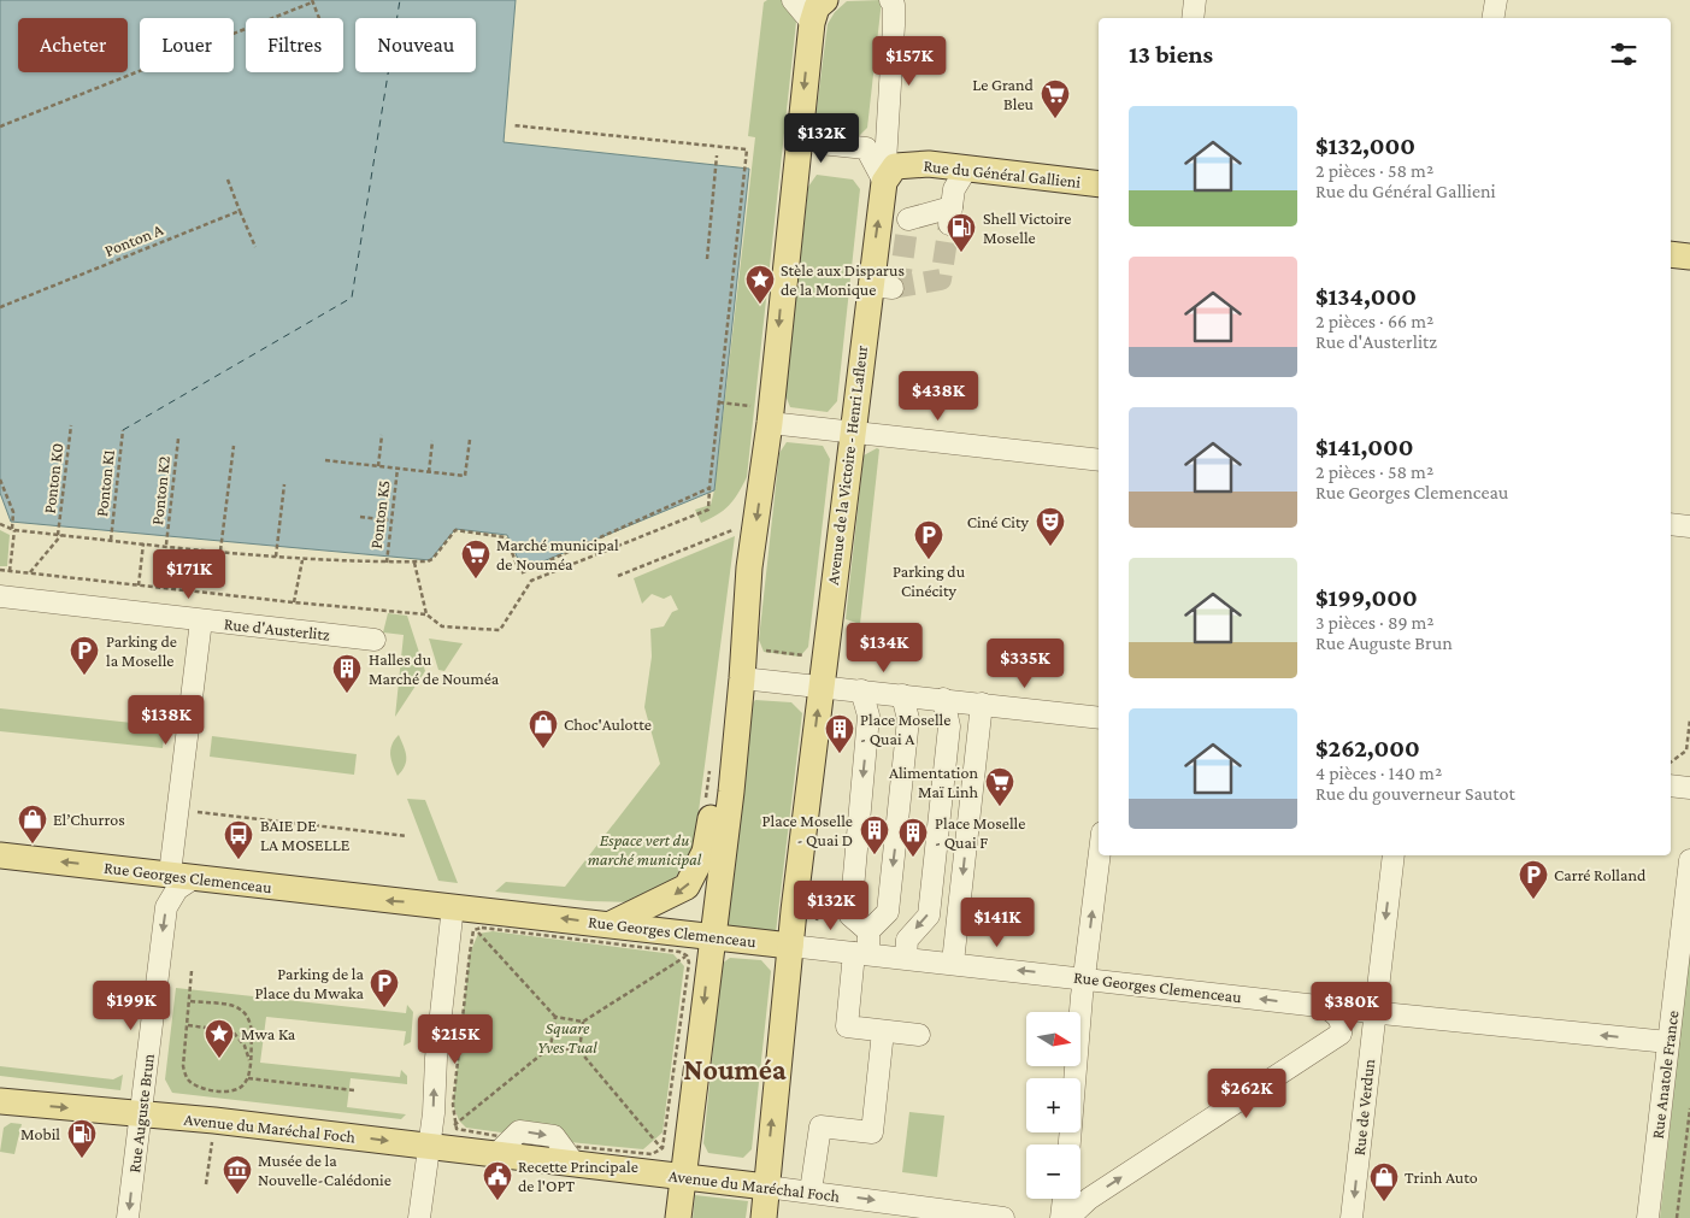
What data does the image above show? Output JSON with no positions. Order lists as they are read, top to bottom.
{
  "streets": {
    "main road": [
      "Rue du Général Gallieni",
      "Avenue de la Victoire - Henri Lafleur",
      "Rue Georges Clemenceau",
      "Avenue du Maréchal Foch"
    ],
    "street": [
      "Rue d'Austerlitz",
      "Rue Anatole France",
      "Rue de Verdun",
      "Rue Auguste Brun"
    ],
    "path": [
      "Ponton A",
      "Ponton K0",
      "Ponton K1",
      "Ponton K2",
      "Ponton K5"
    ]
  },
  "crossings": [
    ["Rue du Général Gallieni", "Avenue de la Victoire - Henri Lafleur"],
    ["Avenue de la Victoire - Henri Lafleur", "Rue Georges Clemenceau"],
    ["Avenue de la Victoire - Henri Lafleur", "Avenue du Maréchal Foch"],
    ["Rue Georges Clemenceau", "Rue Anatole France"],
    ["Rue Georges Clemenceau", "Rue de Verdun"],
    ["Rue Georges Clemenceau", "Rue Auguste Brun"],
    ["Rue Auguste Brun", "Avenue du Maréchal Foch"]
  ],
  "one_way": [
    "Rue Georges Clemenceau",
    "Rue de Verdun",
    "Rue Auguste Brun",
    "Avenue du Maréchal Foch"
  ],
  "districts": ["Nouméa"],
  "parks": ["Espace vert du marché municipal", "Square Yves Tual"],
  "places": {
    "supermarket": ["Le Grand Bleu", "Marché municipal de Nouméa", "Alimentation Maï Linh"],
    "fuel station": ["Shell Victoire Moselle", "Mobil"],
    "place": ["Stèle aux Disparus de la Monique", "Mwa Ka"],
    "theatre": ["Ciné City"],
    "parking": [
      "Parking du Cinécity",
      "Parking de la Moselle",
      "Carré Rolland",
      "Parking de la Place du Mwaka"
    ],
    "building": [
      "Halles du Marché de Nouméa",
      "Place Moselle - Quai A",
      "Place Moselle - Quai D",
      "Place Moselle - Quai F"
    ],
    "shop": ["Choc'Aulotte", "El’Churros", "Trinh Auto"],
    "bus stop": ["BAIE DE LA MOSELLE"],
    "museum": ["Musée de la Nouvelle-Calédonie"],
    "public building": ["Recette Principale de l'OPT"]
  },
  "north": "right",
  "page": {
    "chip": [
      "Acheter",
      "Louer",
      "Filtres",
      "Nouveau"
    ],
    "heading": "13 biens",
    "price": [
      "$157K",
      "$132K",
      "$438K",
      "$171K",
      "$134K",
      "$335K",
      "$138K",
      "$132K",
      "$141K",
      "$199K",
      "$380K",
      "$215K",
      "$262K"
    ],
    "list": [
      {
        "name": "$132,000",
        "note": "2 pièces · 58 m² · Rue du Général Gallieni"
      },
      {
        "name": "$134,000",
        "note": "2 pièces · 66 m² · Rue d'Austerlitz"
      },
      {
        "name": "$141,000",
        "note": "2 pièces · 58 m² · Rue Georges Clemenceau"
      },
      {
        "name": "$199,000",
        "note": "3 pièces · 89 m² · Rue Auguste Brun"
      },
      {
        "name": "$262,000",
        "note": "4 pièces · 140 m² · Rue du gouverneur Sautot"
      }
    ],
    "map_buttons": ["+", "−"]
  }
}
